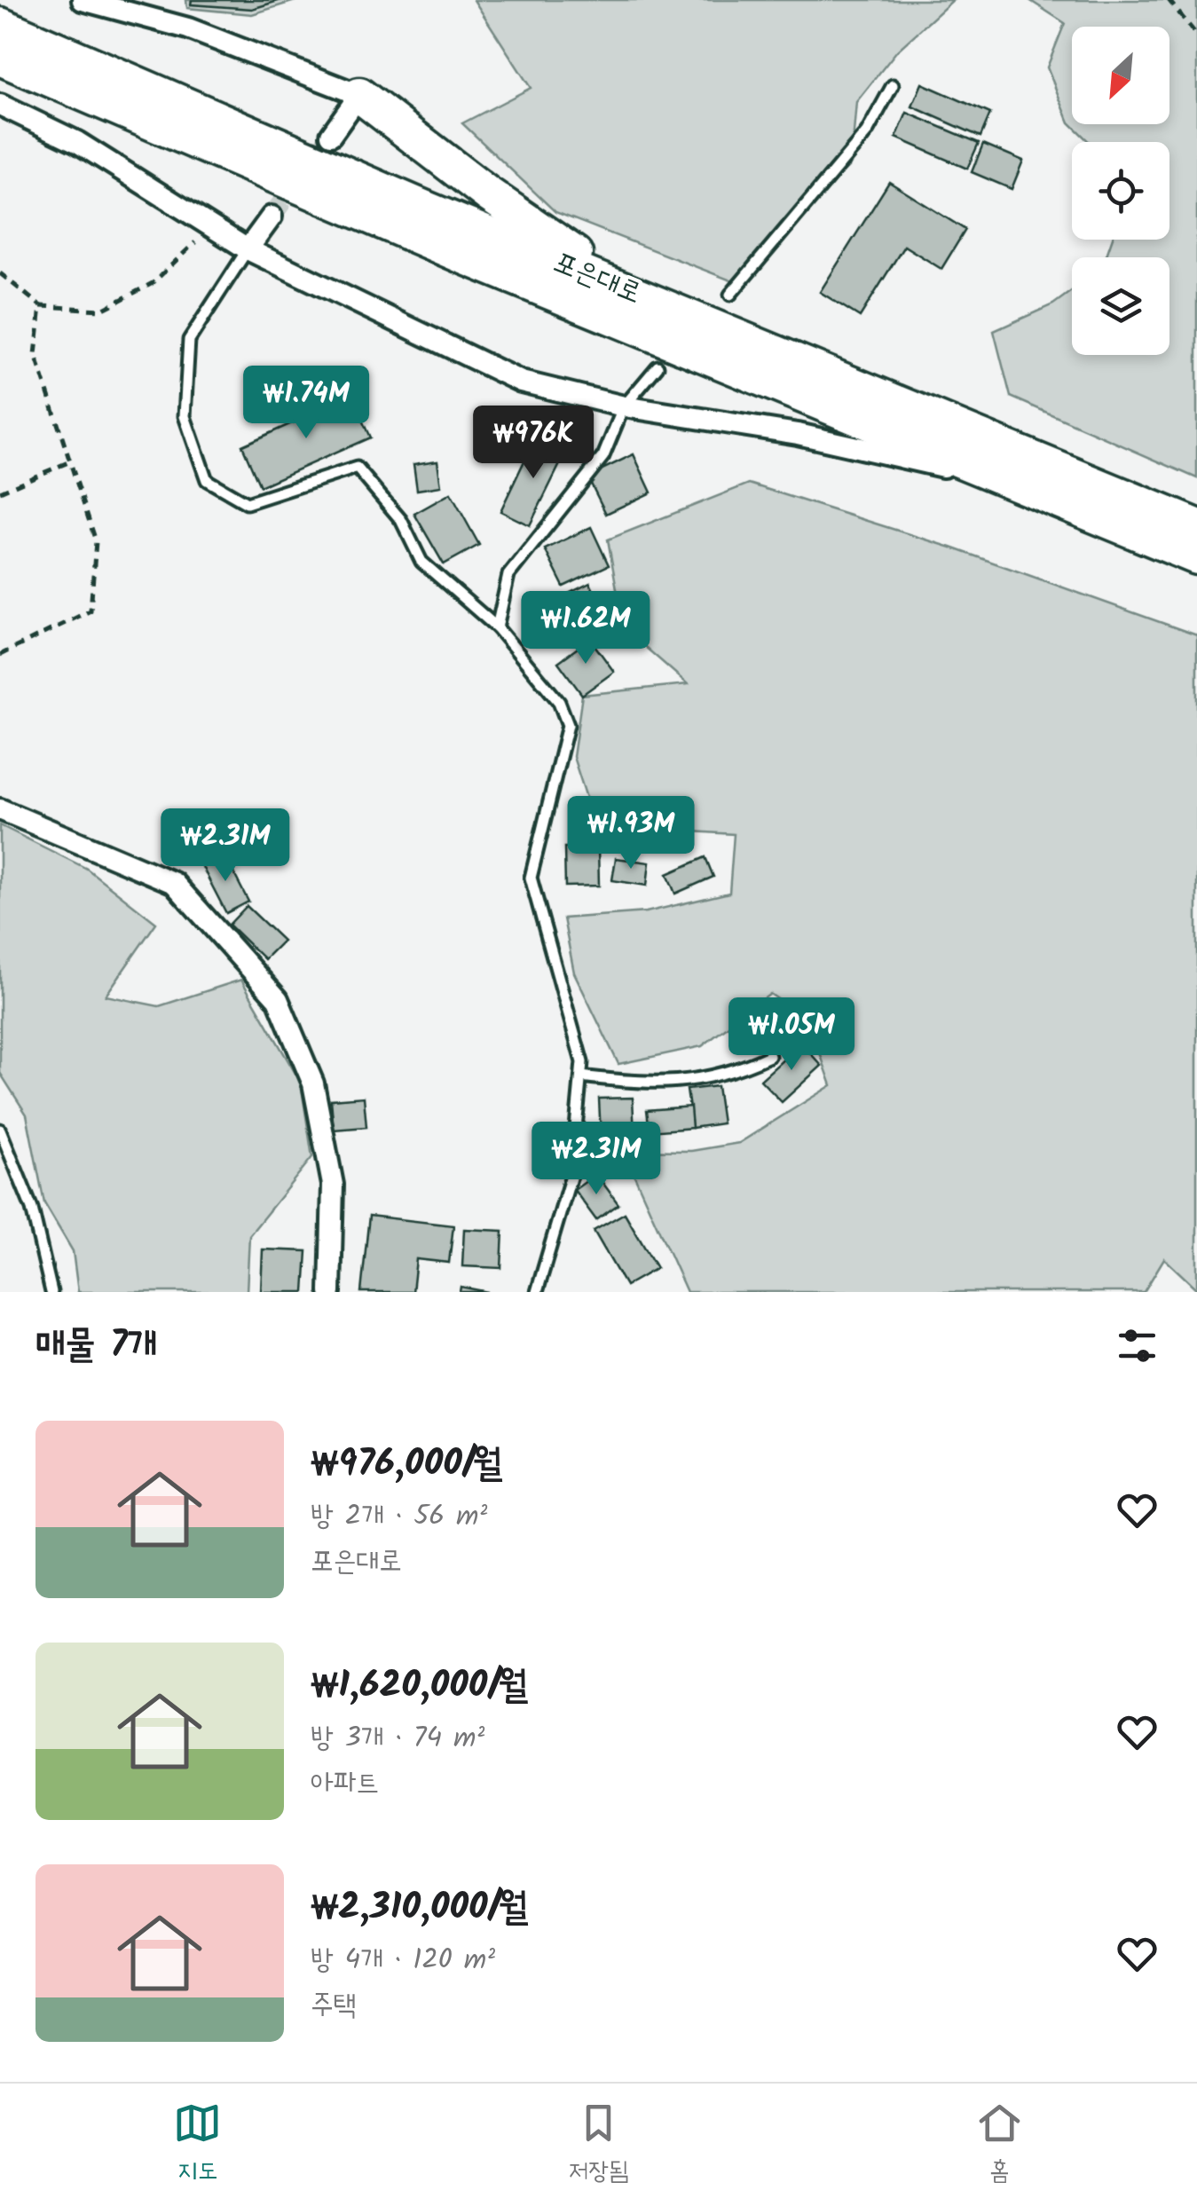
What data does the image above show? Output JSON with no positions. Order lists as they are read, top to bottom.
{
  "streets": {
    "highway": ["포은대로"]
  },
  "north": "bottom left",
  "page": {
    "price": [
      "₩1.74M",
      "₩976K",
      "₩1.62M",
      "₩1.93M",
      "₩2.31M",
      "₩1.05M",
      "₩2.31M"
    ],
    "heading": "매물 7개",
    "list": [
      {
        "name": "₩976,000/월",
        "note": "방 2개 · 56 m² · 포은대로"
      },
      {
        "name": "₩1,620,000/월",
        "note": "방 3개 · 74 m² · 아파트"
      },
      {
        "name": "₩2,310,000/월",
        "note": "방 4개 · 120 m² · 주택"
      }
    ],
    "tabs": ["지도", "저장됨", "홈"]
  }
}
